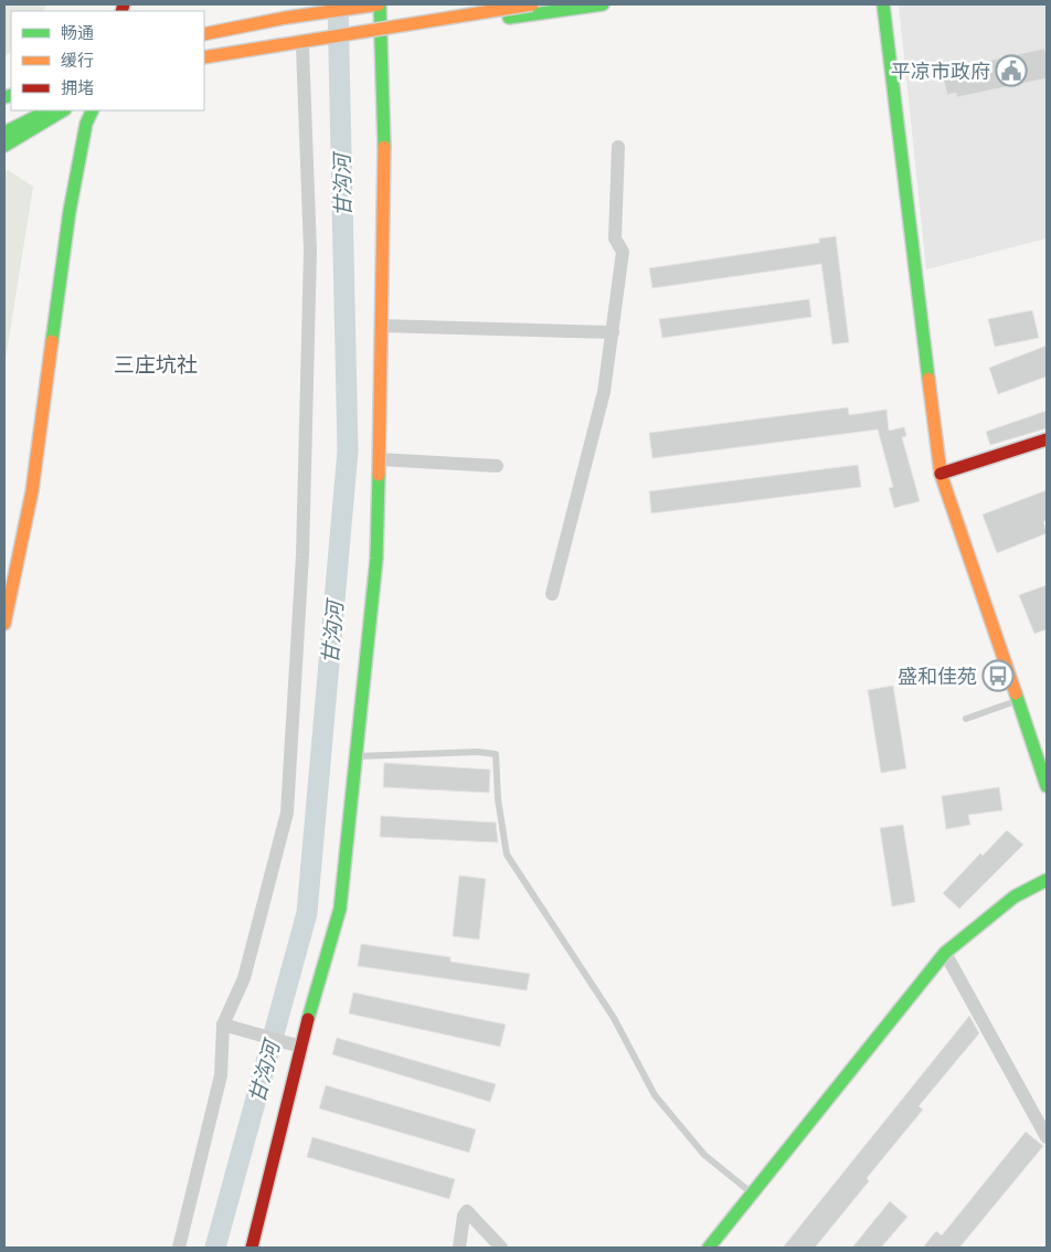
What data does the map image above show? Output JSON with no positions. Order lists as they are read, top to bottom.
{
  "districts": ["三庄坑社"],
  "water": ["甘沟河"],
  "places": {
    "public building": ["平凉市政府"],
    "bus stop": ["盛和佳苑"]
  },
  "legend": ["畅通", "缓行", "拥堵"]
}
